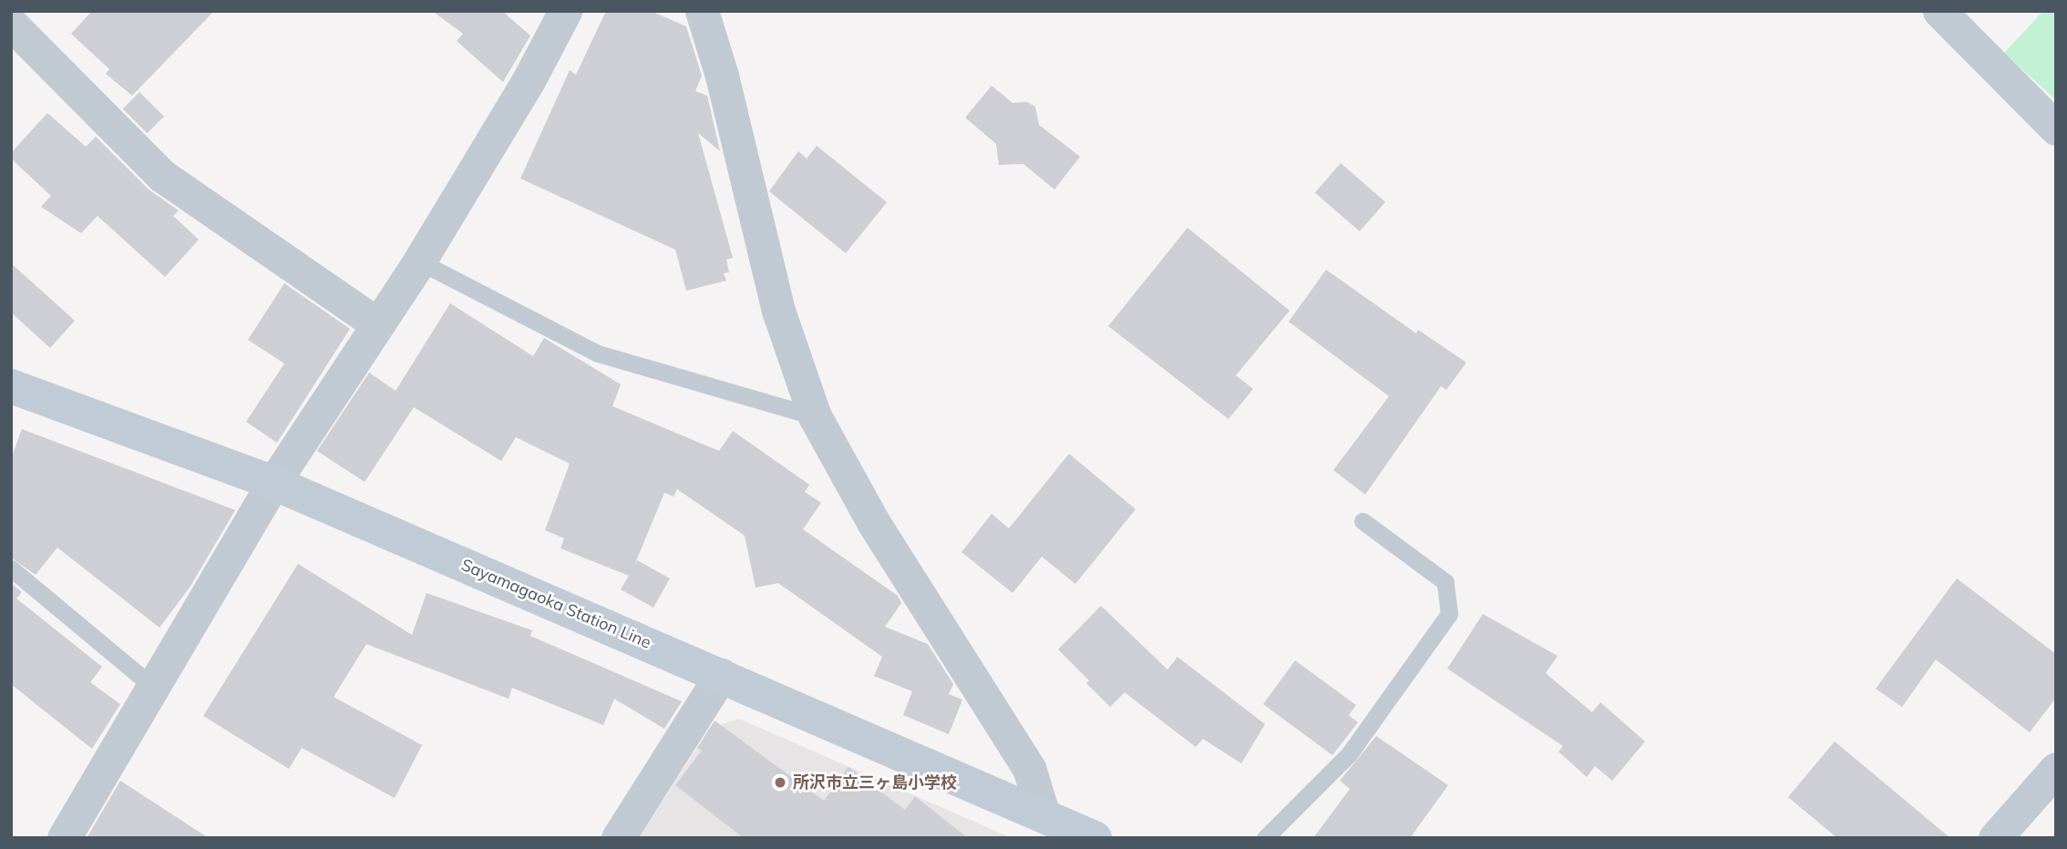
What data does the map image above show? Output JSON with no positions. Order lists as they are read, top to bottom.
{
  "streets": {
    "main road": ["Sayamagaoka Station Line"]
  },
  "places": ["所沢市立三ヶ島小学校"]
}
